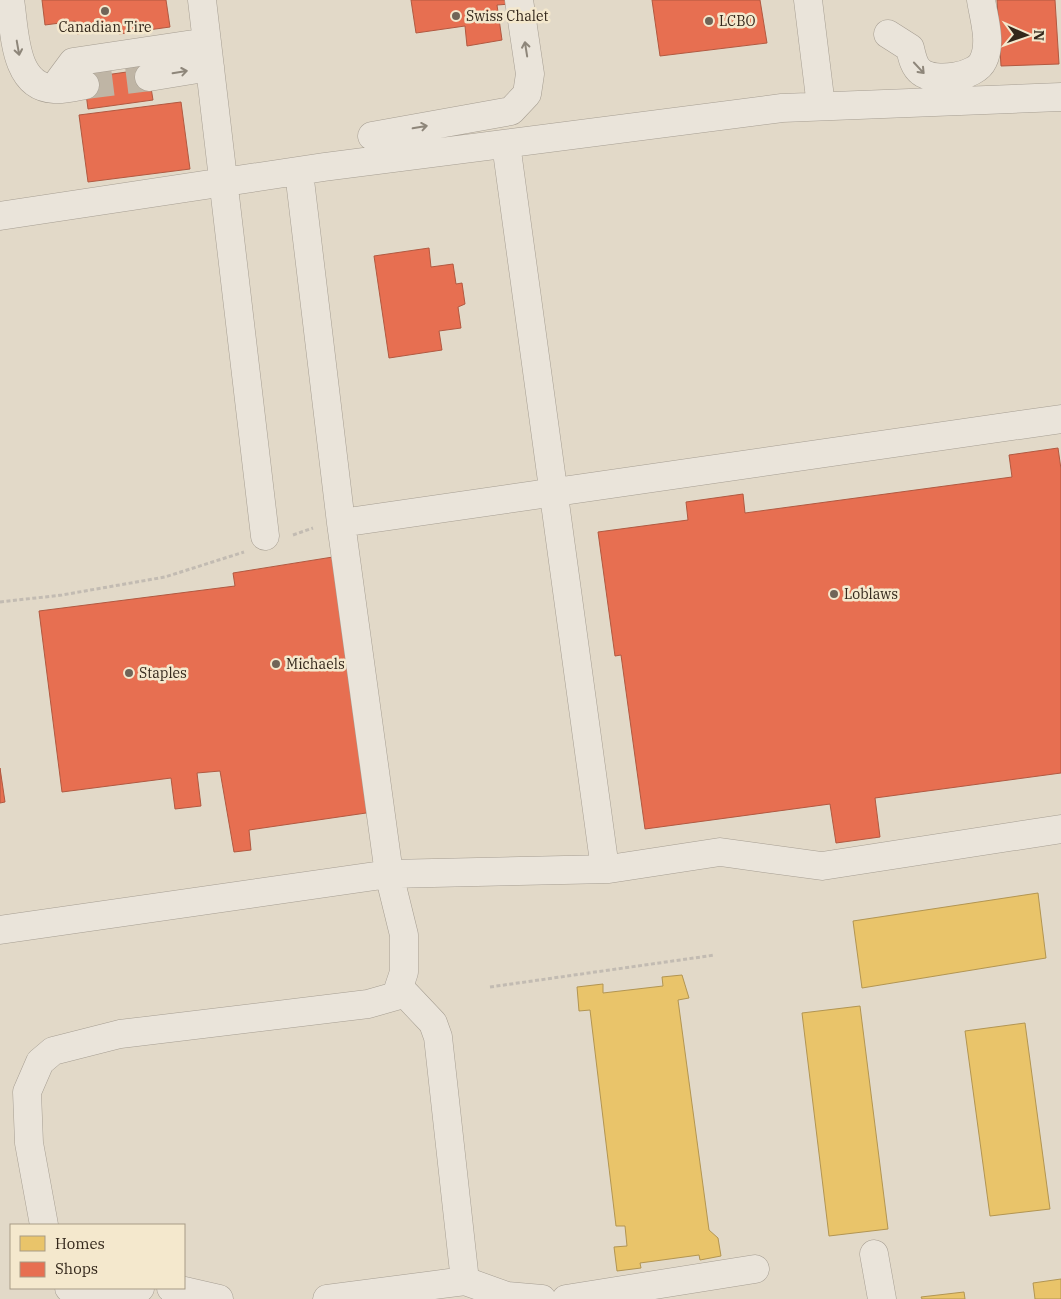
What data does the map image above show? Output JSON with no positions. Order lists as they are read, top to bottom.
{
  "places": [
    "Canadian Tire",
    "Swiss Chalet",
    "LCBO",
    "Loblaws",
    "Michaels",
    "Staples"
  ],
  "legend": ["Homes", "Shops"],
  "north": "right"
}
